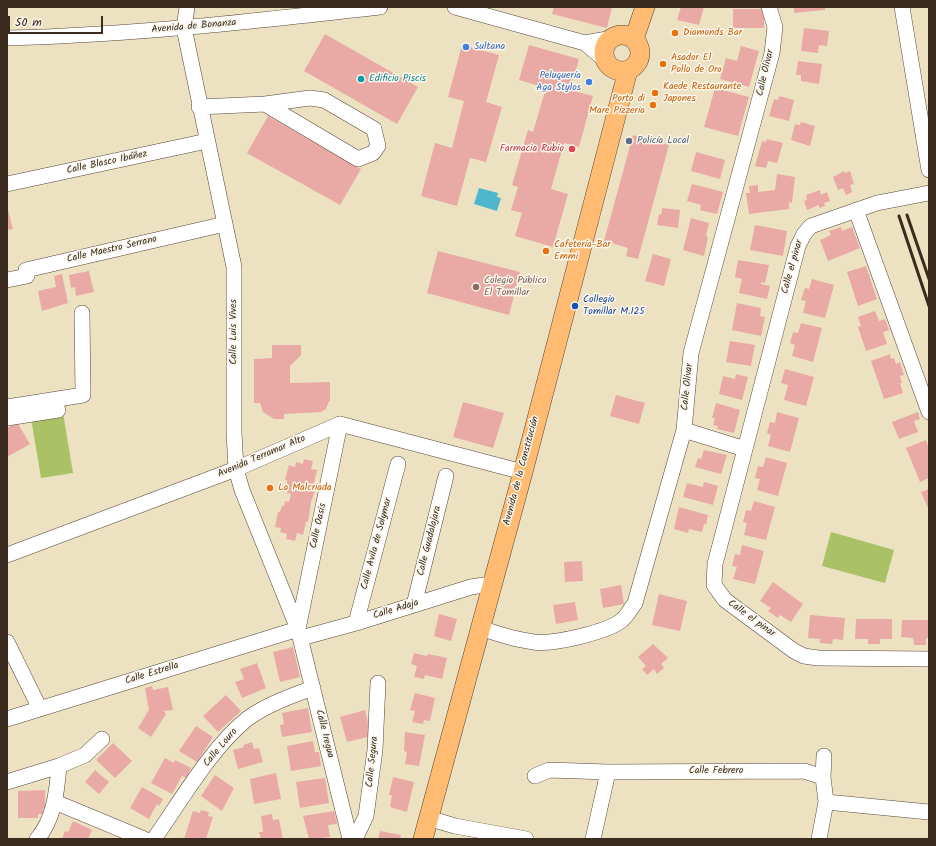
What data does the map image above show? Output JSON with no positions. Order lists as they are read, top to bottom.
{
  "streets": {
    "main road": ["Avenida de la Constitución"],
    "street": [
      "Avenida de Bonanza",
      "Calle Olivar",
      "Calle Blasco Ibáñez",
      "Calle Maestro Serrano",
      "Calle el pinar",
      "Calle Luis Vives",
      "Avenida Terramar Alto",
      "Calle Oasis",
      "Calle Guadalajara",
      "Calle Avila de Solymar",
      "Calle Adaja",
      "Calle Estrella",
      "Calle Iregua",
      "Calle Louro",
      "Calle Segura",
      "Calle Febrero"
    ]
  },
  "crossings": [
    ["Avenida de Bonanza", "Calle Luis Vives"],
    ["Calle Olivar", "Avenida de la Constitución"],
    ["Calle Blasco Ibáñez", "Calle Luis Vives"],
    ["Calle Maestro Serrano", "Calle Luis Vives"],
    ["Calle Luis Vives", "Avenida Terramar Alto"],
    ["Calle Luis Vives", "Calle Oasis"],
    ["Calle Luis Vives", "Calle Adaja"],
    ["Calle Luis Vives", "Calle Estrella"],
    ["Calle Luis Vives", "Calle Iregua"],
    ["Avenida Terramar Alto", "Calle Oasis"],
    ["Avenida de la Constitución", "Calle Adaja"],
    ["Calle Oasis", "Calle Adaja"],
    ["Calle Oasis", "Calle Estrella"],
    ["Calle Oasis", "Calle Iregua"],
    ["Calle Guadalajara", "Calle Adaja"],
    ["Calle Avila de Solymar", "Calle Adaja"],
    ["Calle Adaja", "Calle Estrella"],
    ["Calle Adaja", "Calle Iregua"],
    ["Calle Estrella", "Calle Iregua"],
    ["Calle Iregua", "Calle Louro"]
  ],
  "places": [
    "Diamonds Bar",
    "Sultana",
    "Asador El Pollo de Oro",
    "Edificio Piscis",
    "Peluquería Aga Stylos",
    "Kaede Restaurante Japones",
    "Porto di Mare Pizzeria",
    "Policía Local",
    "Farmacia Rubio",
    "Cafetería-Bar Emmi",
    "Colegio Público El Tomillar",
    "Collegio Tomillar M.125",
    "La Malcriada"
  ],
  "scale_bar": "50 m"
}
